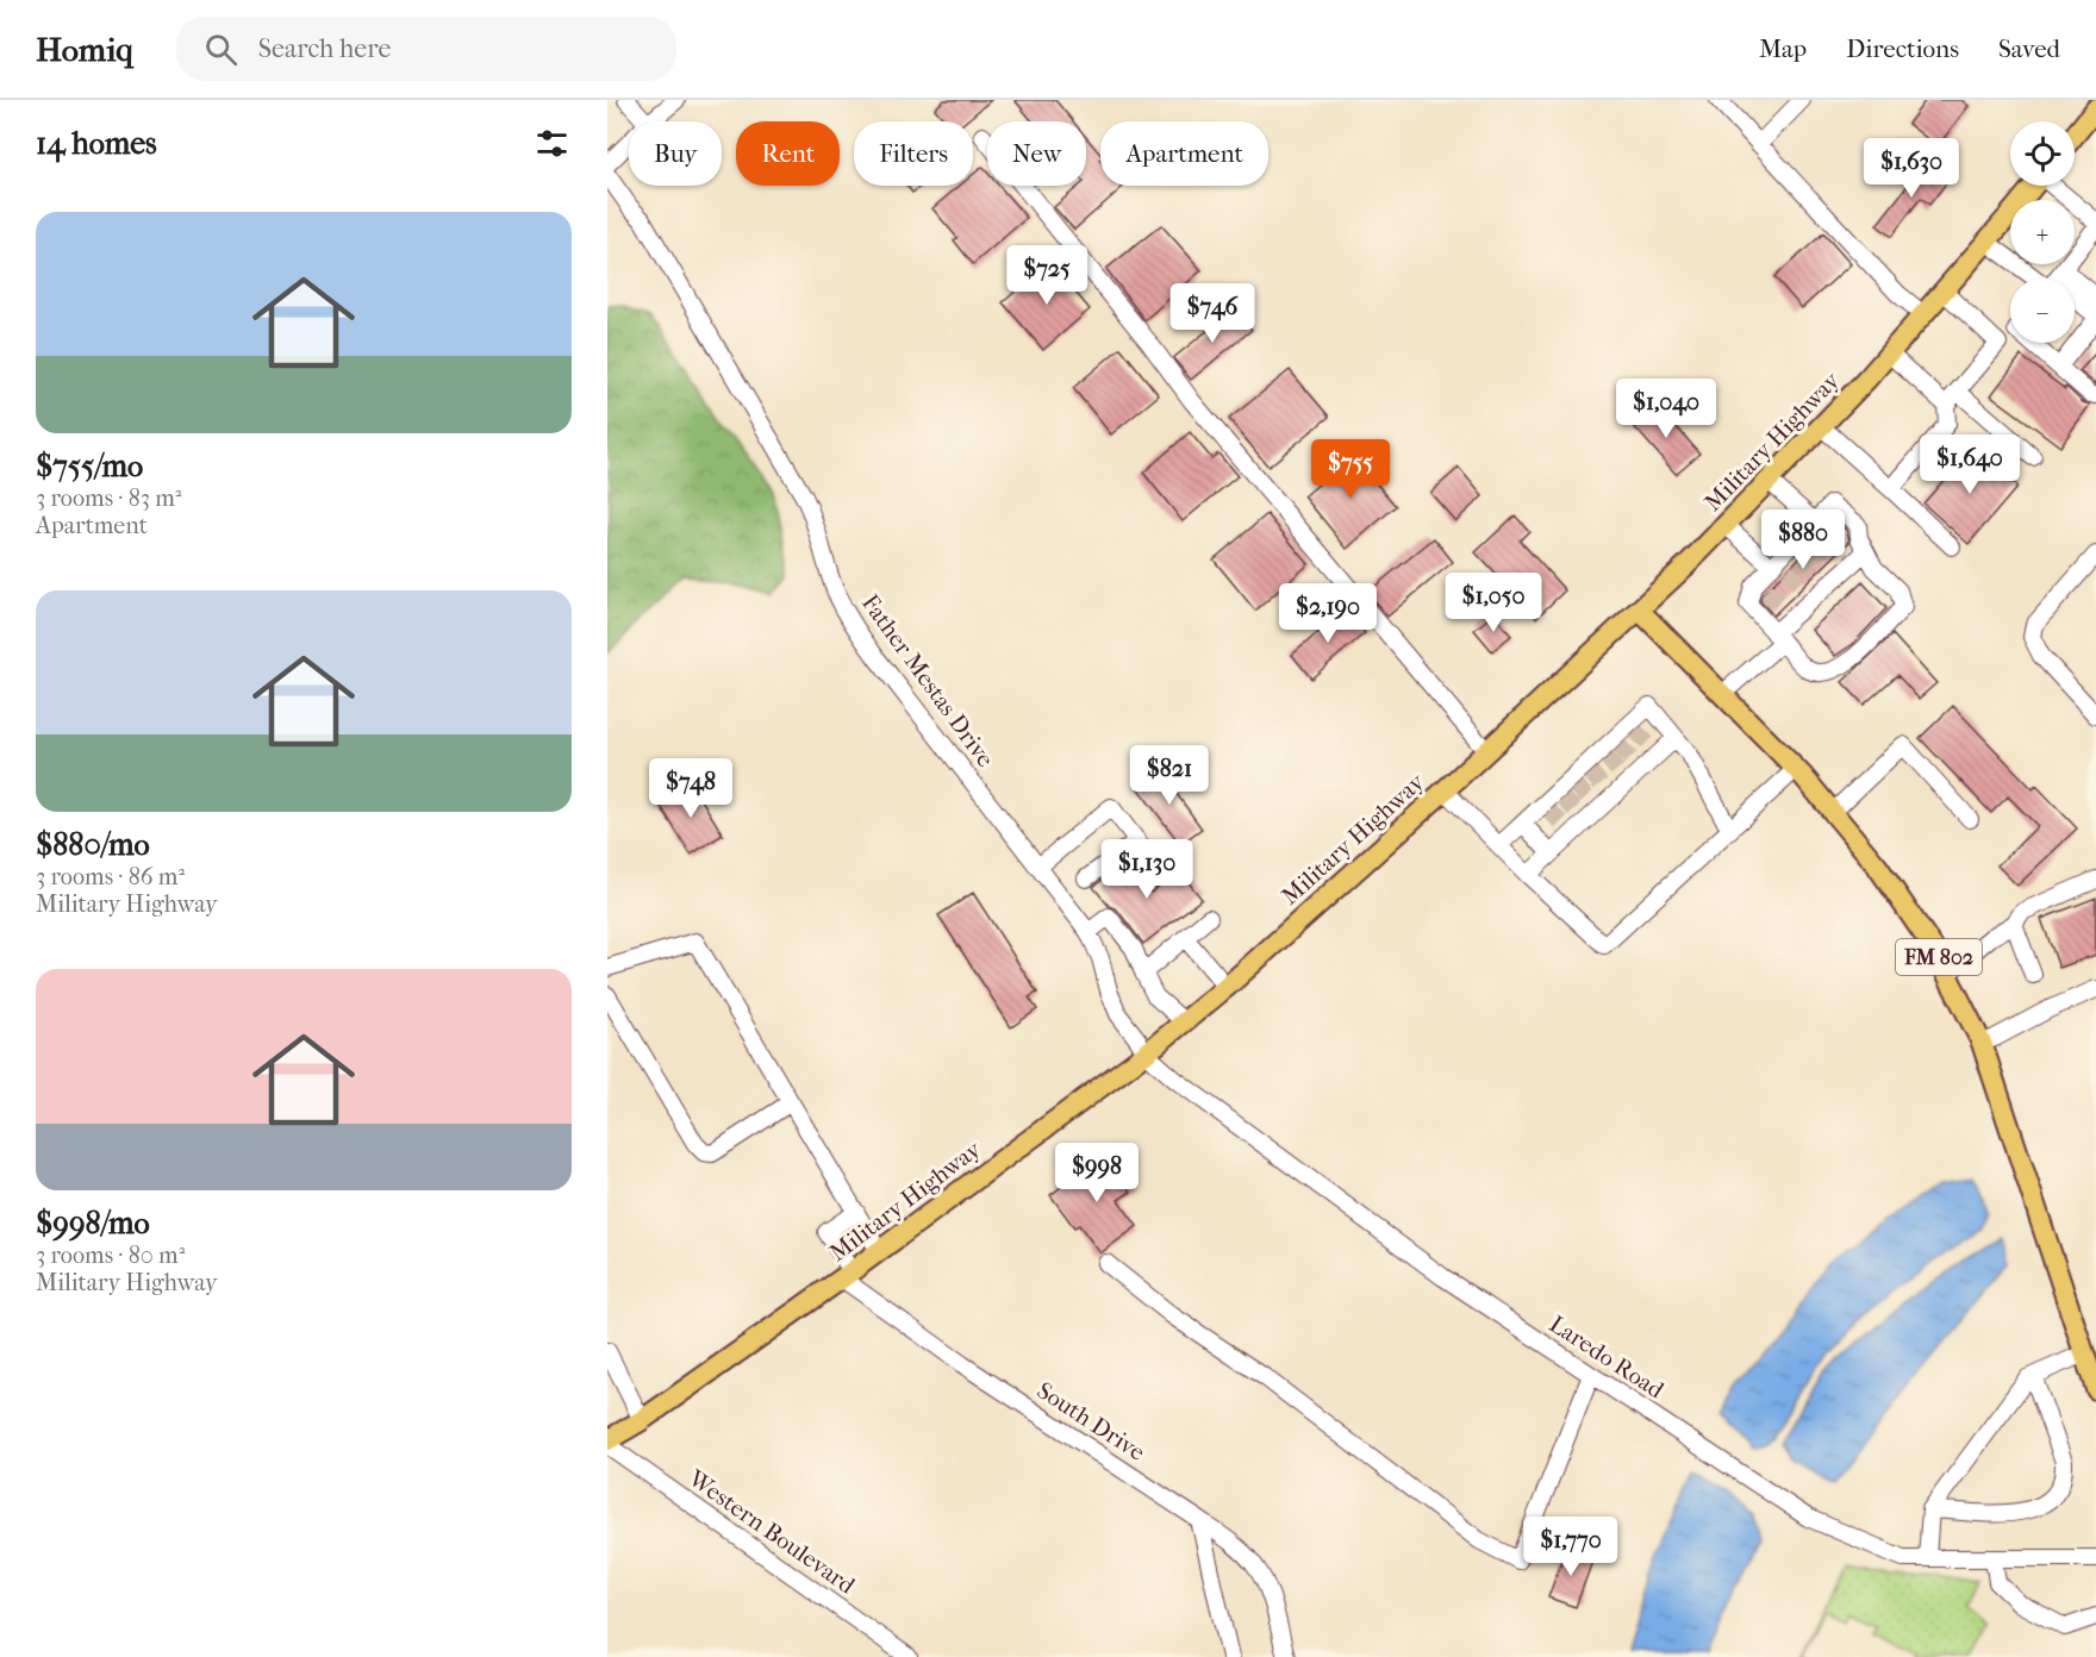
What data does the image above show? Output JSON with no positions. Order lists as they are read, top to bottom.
{
  "streets": {
    "main road": ["Military Highway", "FM 802"],
    "street": [
      "Father Mestas Drive",
      "Laredo Road",
      "South Drive",
      "Western Boulevard"
    ]
  },
  "crossings": [
    ["Military Highway", "Father Mestas Drive"],
    ["Military Highway", "FM 802"],
    ["Military Highway", "Laredo Road"],
    ["Military Highway", "South Drive"],
    ["Military Highway", "Western Boulevard"],
    ["Father Mestas Drive", "Laredo Road"]
  ],
  "page": {
    "header": "Homiq",
    "search": "Search here",
    "nav": ["Map", "Directions", "Saved"],
    "heading": "14 homes",
    "map_buttons": ["+", "−"],
    "chip": [
      "Buy",
      "Rent",
      "Filters",
      "New",
      "Apartment"
    ],
    "price": [
      "$1,630",
      "$725",
      "$746",
      "$1,040",
      "$1,640",
      "$755",
      "$880",
      "$1,050",
      "$2,190",
      "$821",
      "$748",
      "$1,130",
      "$998",
      "$1,770"
    ],
    "list": [
      {
        "name": "$755/mo",
        "note": "3 rooms · 83 m² · Apartment"
      },
      {
        "name": "$880/mo",
        "note": "3 rooms · 86 m² · Military Highway"
      },
      {
        "name": "$998/mo",
        "note": "3 rooms · 80 m² · Military Highway"
      }
    ]
  }
}
